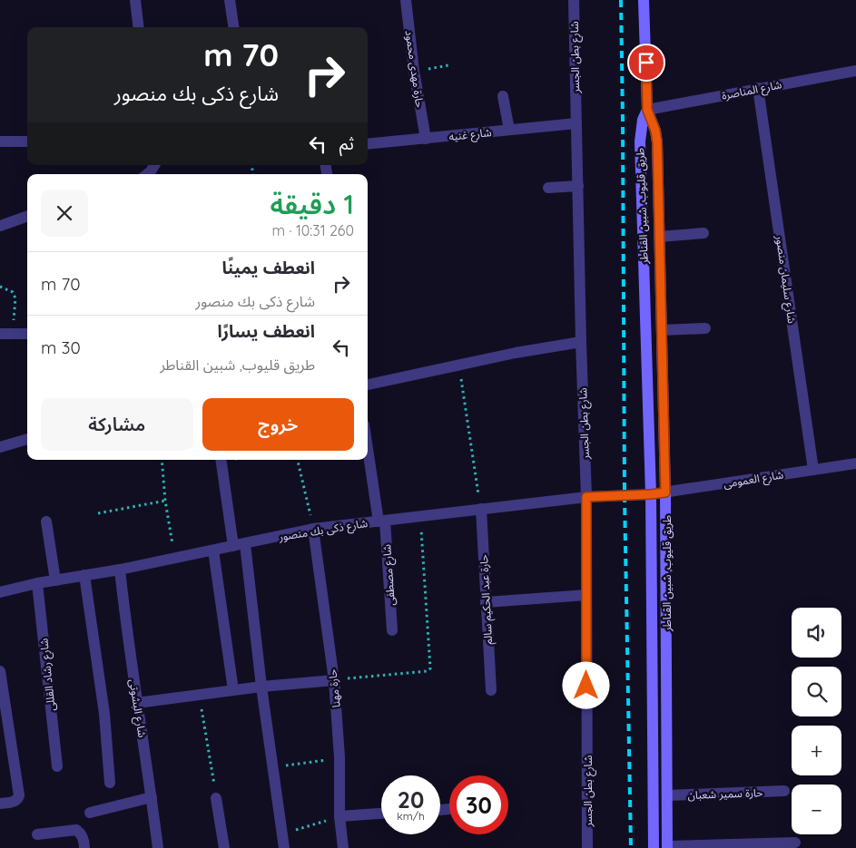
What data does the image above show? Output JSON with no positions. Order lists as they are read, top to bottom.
{
  "streets": {
    "main road": ["طريق قليوب, شبين القناطر"],
    "street": [
      "شارع بطن الجسر",
      "حارة مهدى محمود",
      "شارع المناصرة",
      "شارع غنيه",
      "شارع سليمان منصور",
      "شارع العمومى",
      "شارع ذكى بك منصور",
      "شارع مصطفى",
      "حارة عبد الحكيم سالم",
      "شارع رشاد القللى",
      "حارة مهنا",
      "شارع البشوتى",
      "حارة سمير شعبان"
    ]
  },
  "crossings": [
    ["شارع بطن الجسر", "شارع غنيه"],
    ["شارع بطن الجسر", "شارع ذكى بك منصور"],
    ["حارة مهدى محمود", "شارع غنيه"],
    ["شارع المناصرة", "طريق قليوب, شبين القناطر"],
    ["شارع المناصرة", "شارع سليمان منصور"],
    ["طريق قليوب, شبين القناطر", "شارع العمومى"],
    ["طريق قليوب, شبين القناطر", "شارع ذكى بك منصور"],
    ["طريق قليوب, شبين القناطر", "حارة سمير شعبان"],
    ["شارع سليمان منصور", "شارع العمومى"],
    ["شارع العمومى", "شارع ذكى بك منصور"],
    ["شارع ذكى بك منصور", "شارع مصطفى"],
    ["شارع ذكى بك منصور", "حارة عبد الحكيم سالم"],
    ["شارع ذكى بك منصور", "شارع رشاد القللى"],
    ["شارع ذكى بك منصور", "حارة مهنا"],
    ["شارع ذكى بك منصور", "شارع البشوتى"]
  ],
  "page": {
    "turn": ["70 m", "شارع ذكى بك منصور"],
    "then": "ثم",
    "heading": ["1 دقيقة", "260 m · 10:31"],
    "list": [
      {
        "name": "انعطف يمينًا",
        "note": "شارع ذكى بك منصور",
        "value": "70 m"
      },
      {
        "name": "انعطف يسارًا",
        "note": "طريق قليوب, شبين القناطر",
        "value": "30 m"
      }
    ],
    "buttons": ["خروج", "مشاركة"],
    "map_buttons": ["+", "−"],
    "speed": "20 km/h",
    "limit": "30"
  }
}
